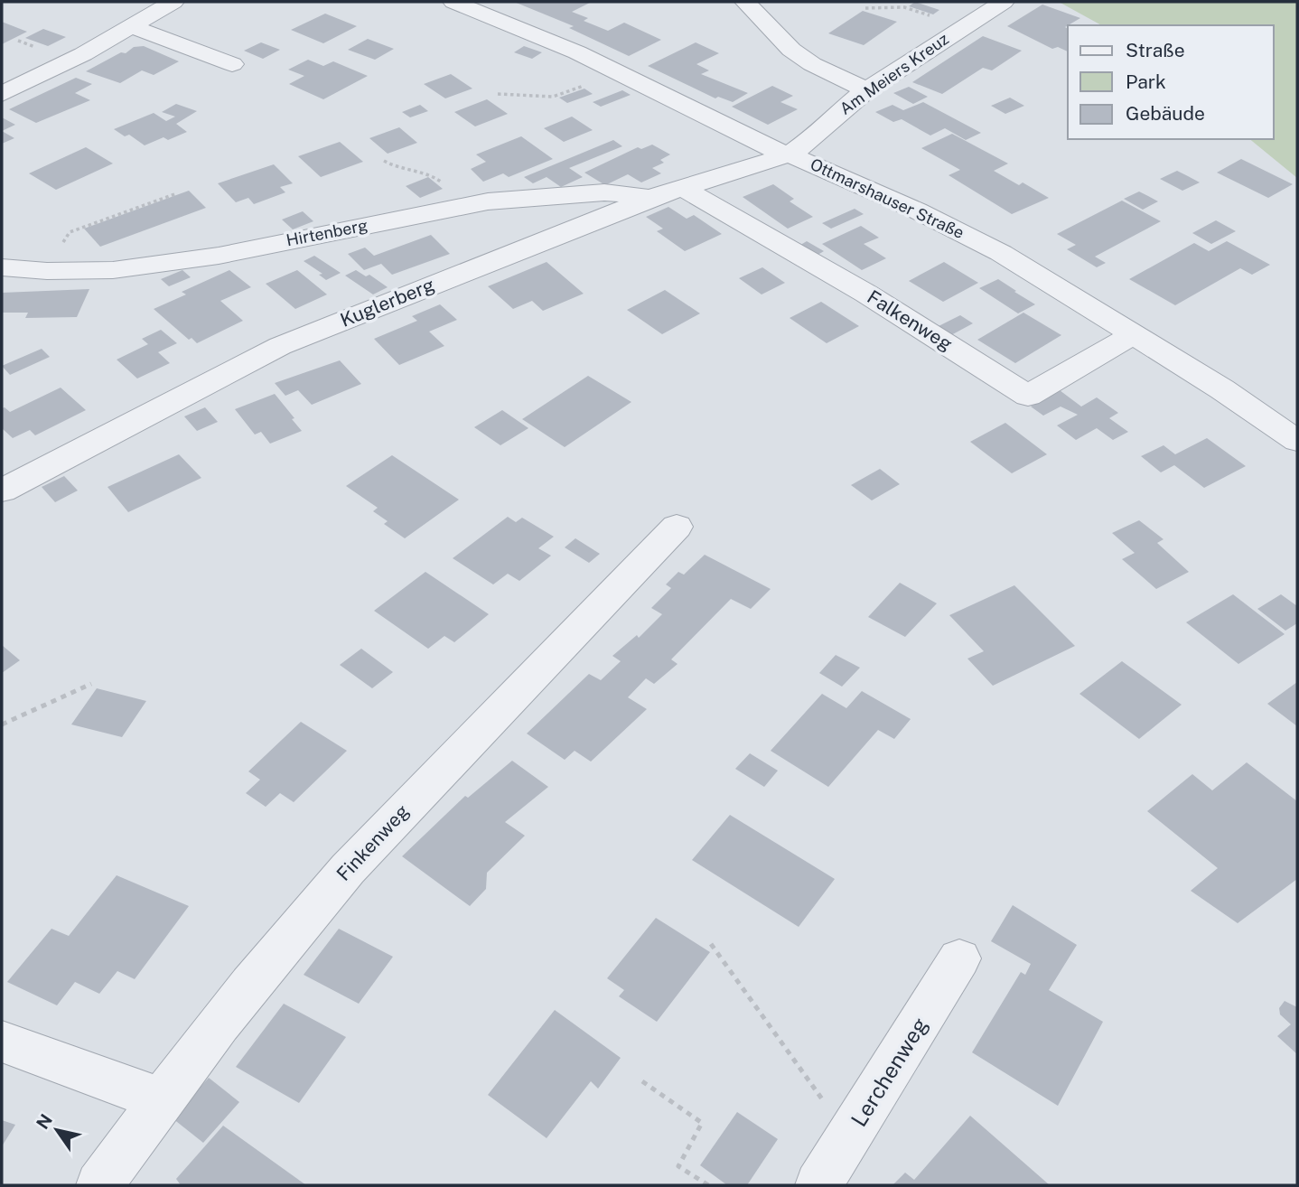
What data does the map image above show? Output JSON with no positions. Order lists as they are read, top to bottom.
{
  "streets": {
    "street": [
      "Am Meiers Kreuz",
      "Ottmarshauser Straße",
      "Hirtenberg",
      "Kuglerberg",
      "Falkenweg",
      "Finkenweg",
      "Lerchenweg"
    ]
  },
  "crossings": [
    ["Am Meiers Kreuz", "Ottmarshauser Straße"],
    ["Am Meiers Kreuz", "Kuglerberg"],
    ["Ottmarshauser Straße", "Kuglerberg"],
    ["Ottmarshauser Straße", "Falkenweg"],
    ["Hirtenberg", "Kuglerberg"],
    ["Kuglerberg", "Falkenweg"]
  ],
  "legend": ["Straße", "Park", "Gebäude"],
  "north": "top left"
}
